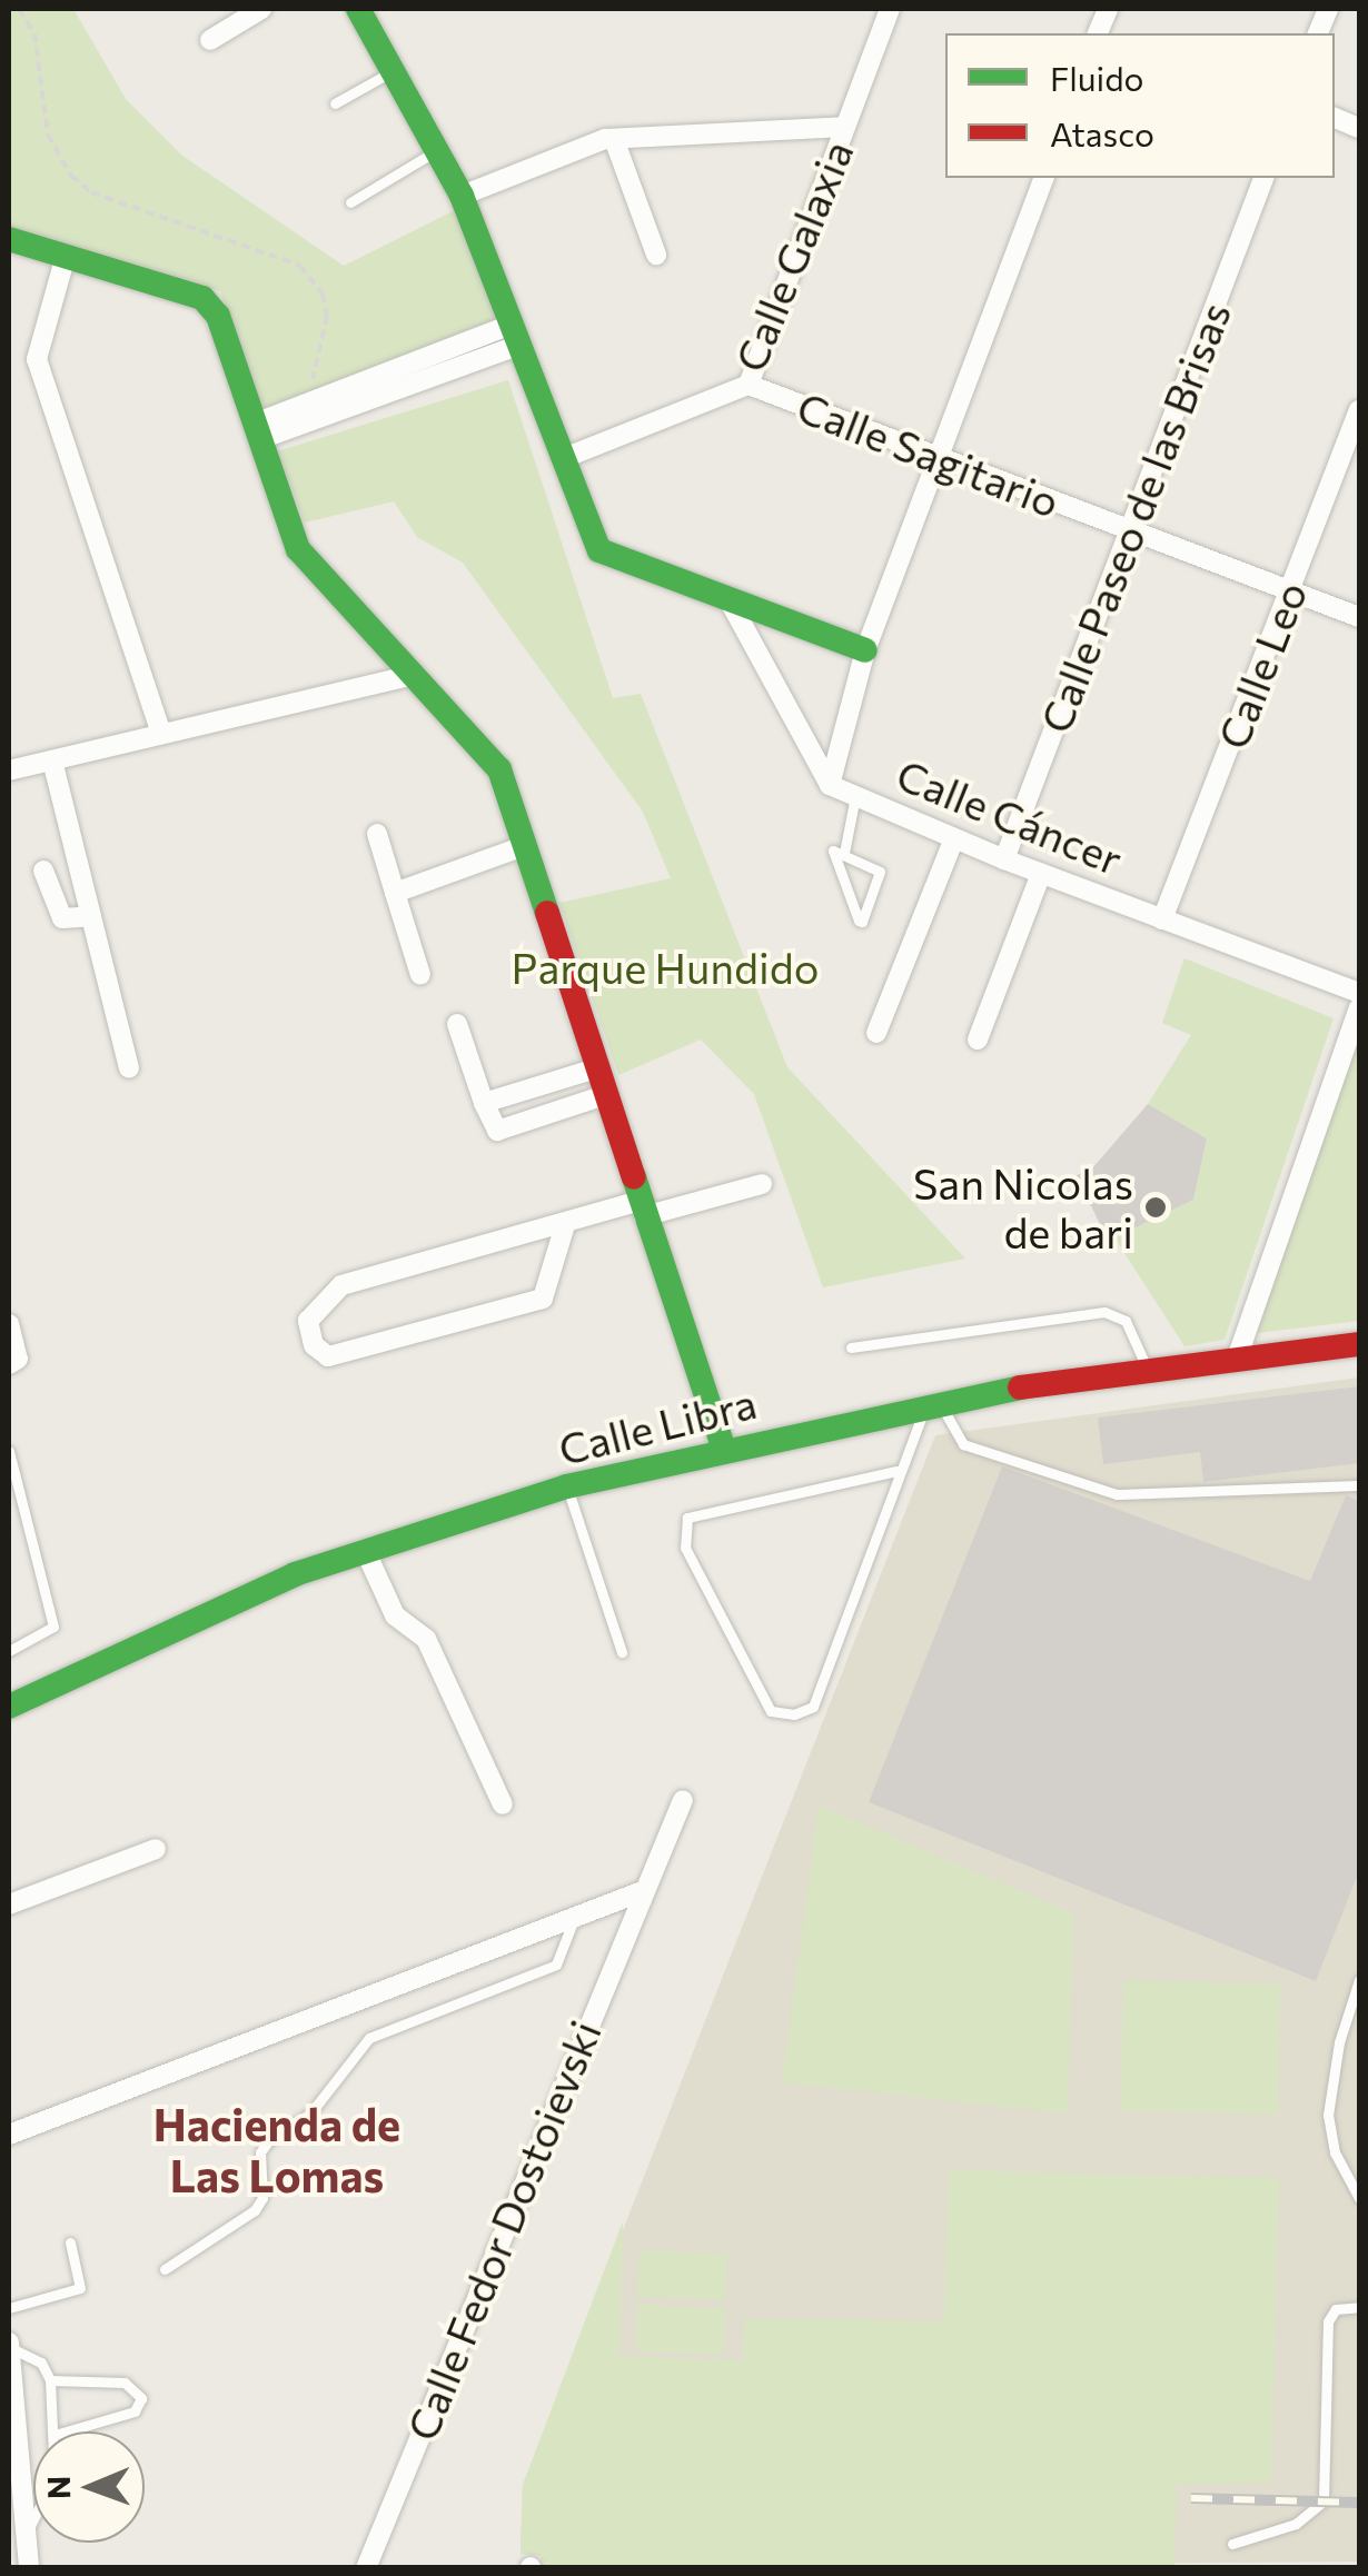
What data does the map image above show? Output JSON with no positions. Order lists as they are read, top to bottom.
{
  "streets": {
    "street": [
      "Calle Galaxia",
      "Calle Sagitario",
      "Calle Paseo de las Brisas",
      "Calle Leo",
      "Calle Cáncer",
      "Calle Libra",
      "Calle Fedor Dostoievski"
    ]
  },
  "crossings": [
    ["Calle Galaxia", "Calle Sagitario"],
    ["Calle Sagitario", "Calle Paseo de las Brisas"],
    ["Calle Sagitario", "Calle Leo"],
    ["Calle Paseo de las Brisas", "Calle Cáncer"],
    ["Calle Leo", "Calle Cáncer"]
  ],
  "districts": ["Hacienda de Las Lomas"],
  "parks": ["Parque Hundido"],
  "places": ["San Nicolas de bari"],
  "legend": ["Fluido", "Atasco"],
  "north": "left"
}
